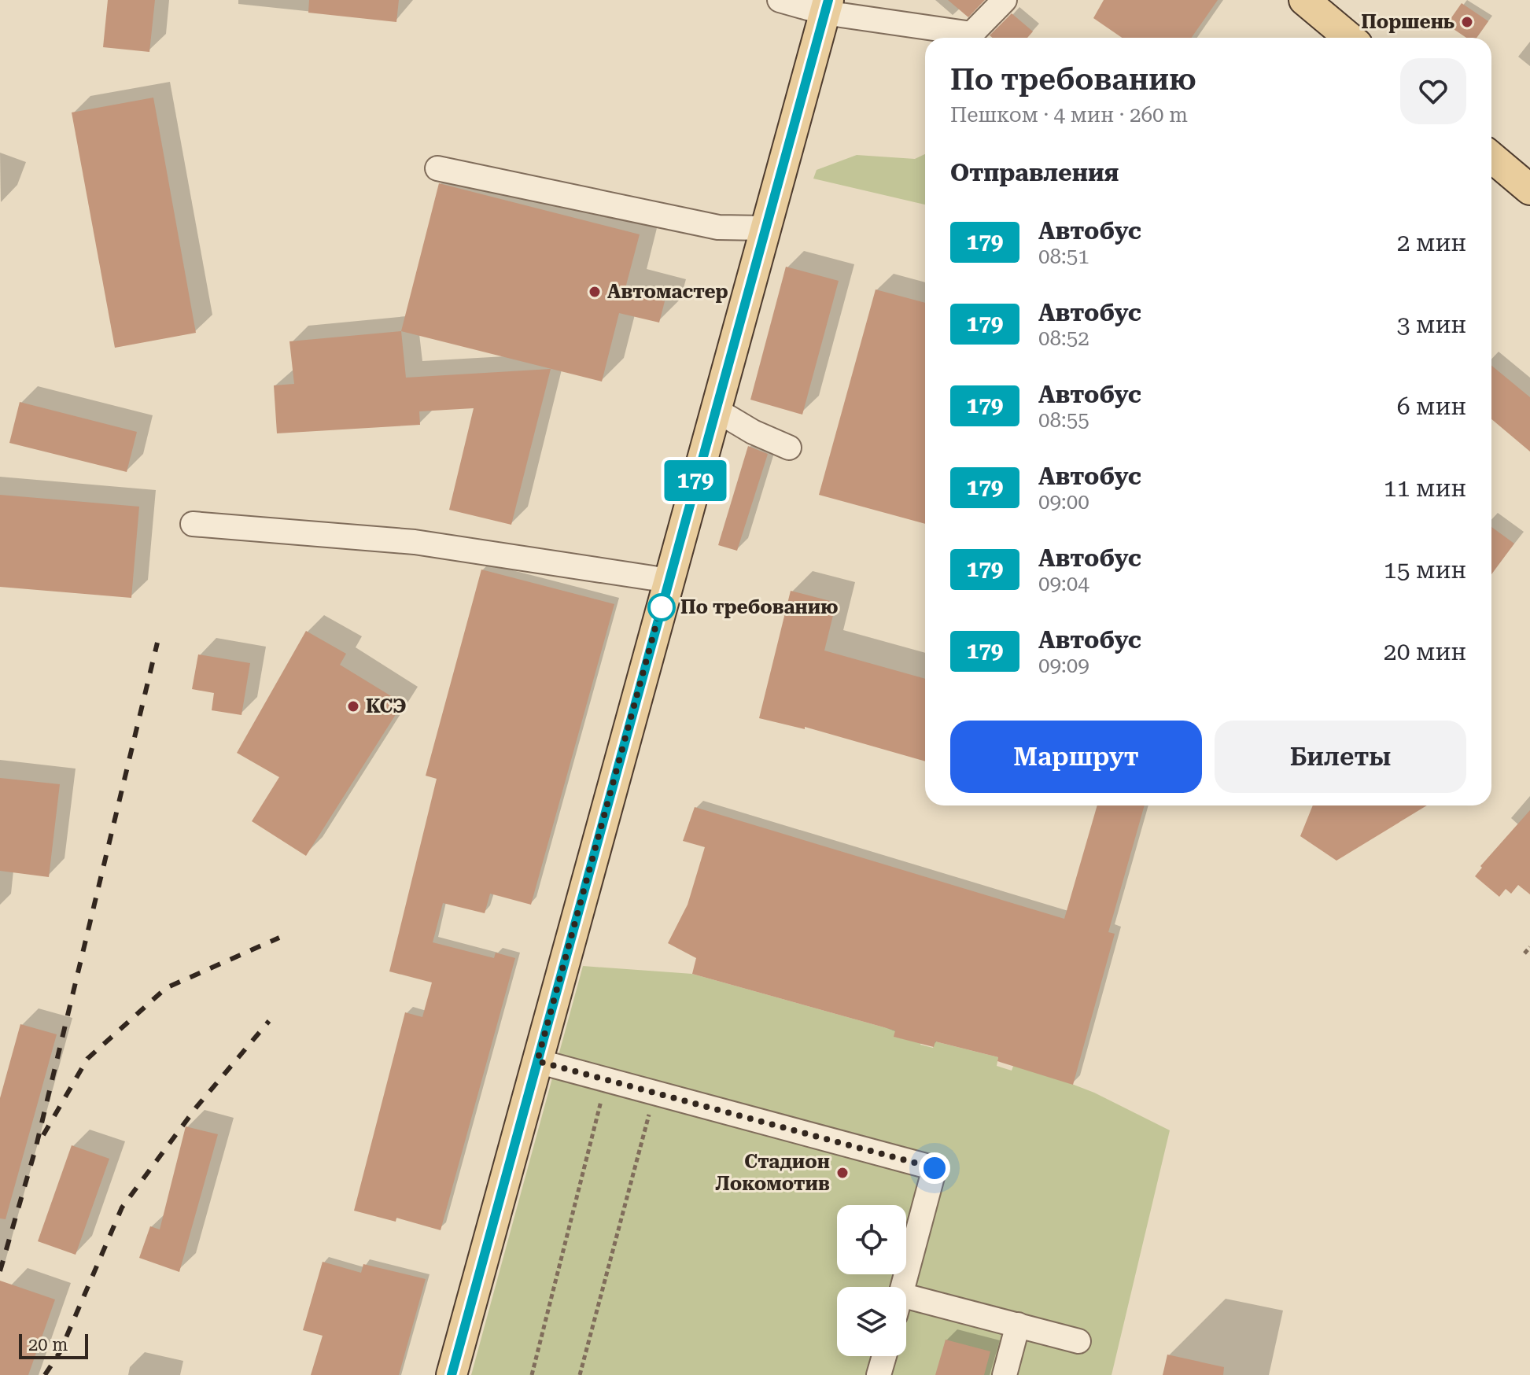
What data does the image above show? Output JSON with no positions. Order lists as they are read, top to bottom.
{
  "places": [
    "Поршень",
    "Автомастер",
    "По требованию",
    "КСЭ",
    "Стадион Локомотив"
  ],
  "lines": ["bus line 179"],
  "scale_bar": "20 m",
  "page": {
    "on_map": "179",
    "heading": [
      ["По требованию", "Пешком · 4 мин · 260 m"],
      "Отправления"
    ],
    "list": [
      {
        "mark": "179",
        "name": "Автобус",
        "note": "08:51",
        "value": "2 мин"
      },
      {
        "mark": "179",
        "name": "Автобус",
        "note": "08:52",
        "value": "3 мин"
      },
      {
        "mark": "179",
        "name": "Автобус",
        "note": "08:55",
        "value": "6 мин"
      },
      {
        "mark": "179",
        "name": "Автобус",
        "note": "09:00",
        "value": "11 мин"
      },
      {
        "mark": "179",
        "name": "Автобус",
        "note": "09:04",
        "value": "15 мин"
      },
      {
        "mark": "179",
        "name": "Автобус",
        "note": "09:09",
        "value": "20 мин"
      }
    ],
    "buttons": ["Маршрут", "Билеты"],
    "scale": "20 m"
  }
}
